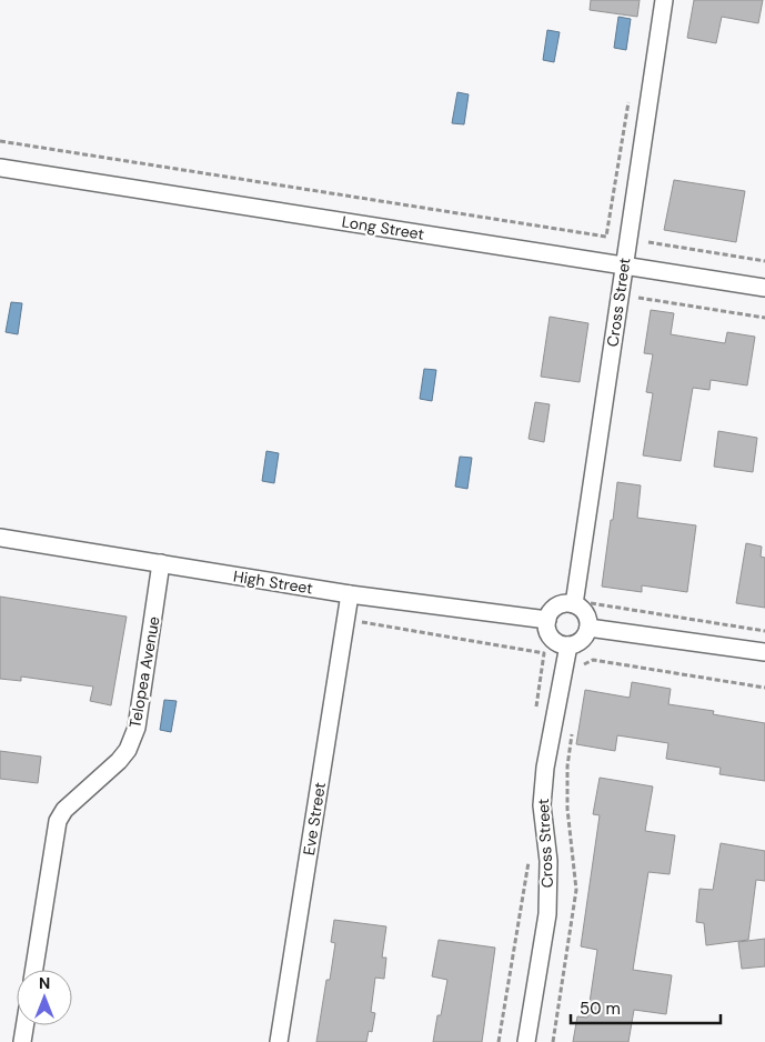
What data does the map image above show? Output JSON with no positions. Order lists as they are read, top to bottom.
{
  "streets": {
    "street": [
      "Long Street",
      "Cross Street",
      "High Street",
      "Telopea Avenue",
      "Eve Street"
    ]
  },
  "crossings": [
    ["Long Street", "Cross Street"],
    ["Cross Street", "High Street"],
    ["High Street", "Telopea Avenue"],
    ["High Street", "Eve Street"]
  ],
  "scale_bar": "50 m",
  "north": "top"
}
